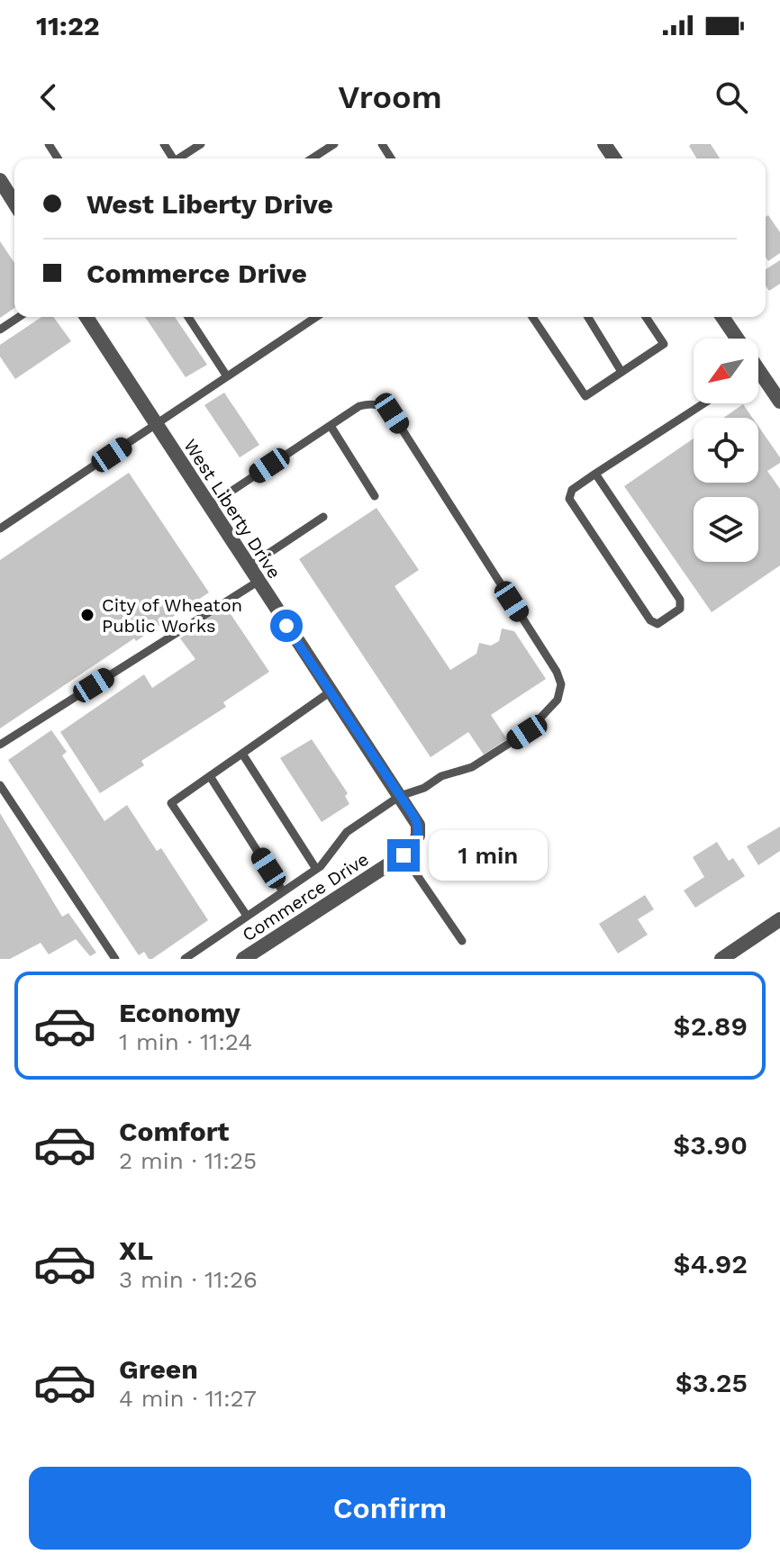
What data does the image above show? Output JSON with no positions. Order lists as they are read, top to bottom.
{
  "streets": {
    "street": ["West Liberty Drive", "Commerce Drive"]
  },
  "crossings": [
    ["West Liberty Drive", "Commerce Drive"]
  ],
  "places": ["City of Wheaton Public Works"],
  "north": "bottom left",
  "page": {
    "status": "11:22",
    "header": "Vroom",
    "banner": ["West Liberty Drive", "Commerce Drive"],
    "bubble": "1 min",
    "list": [
      {
        "name": "Economy",
        "note": "1 min · 11:24",
        "value": "$2.89"
      },
      {
        "name": "Comfort",
        "note": "2 min · 11:25",
        "value": "$3.90"
      },
      {
        "name": "XL",
        "note": "3 min · 11:26",
        "value": "$4.92"
      },
      {
        "name": "Green",
        "note": "4 min · 11:27",
        "value": "$3.25"
      }
    ],
    "buttons": "Confirm"
  }
}
